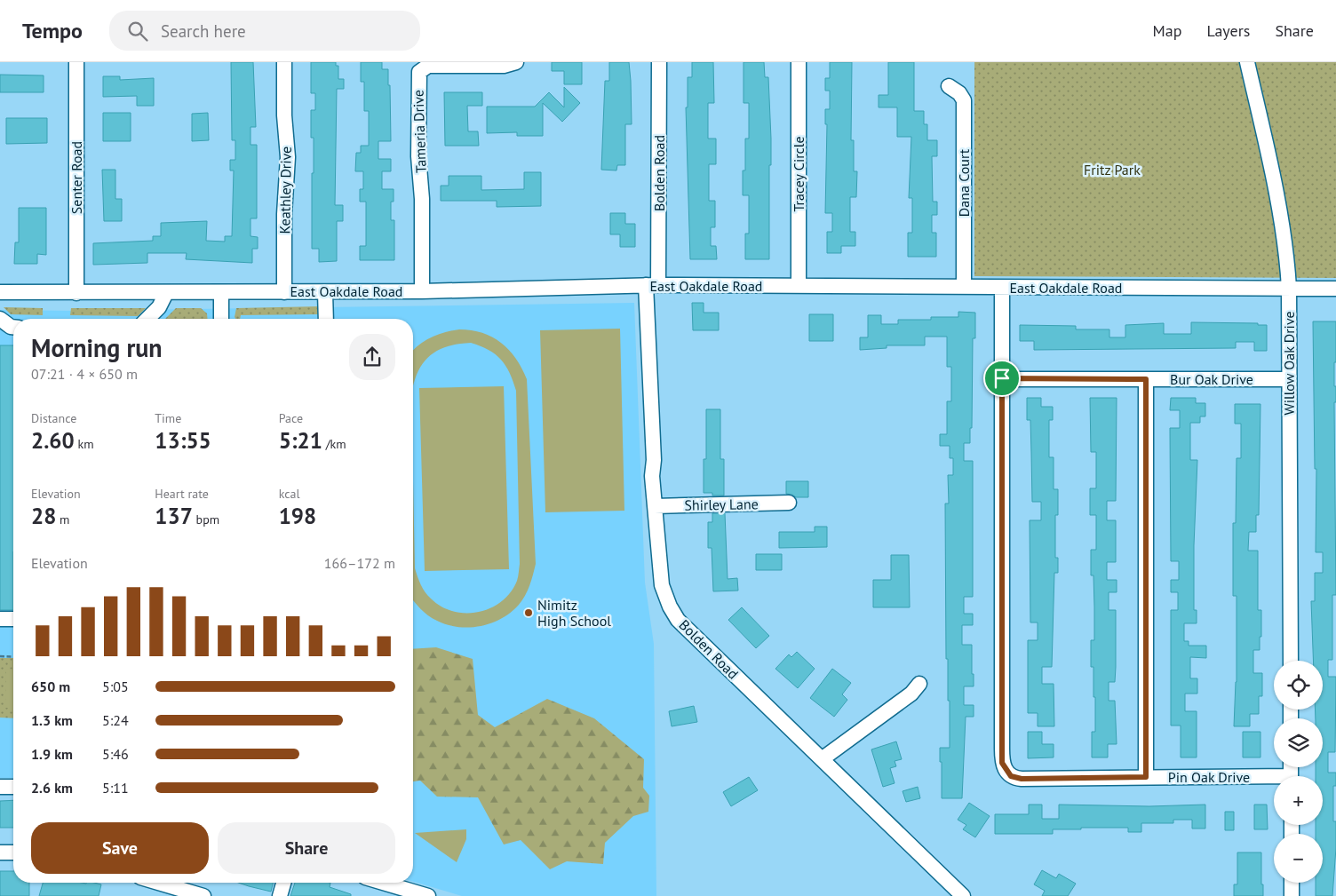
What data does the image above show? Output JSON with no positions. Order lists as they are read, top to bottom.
{
  "streets": {
    "street": [
      "Tameria Drive",
      "Bolden Road",
      "Tracey Circle",
      "Senter Road",
      "Dana Court",
      "Keathley Drive",
      "East Oakdale Road",
      "Willow Oak Drive",
      "Bur Oak Drive",
      "Shirley Lane",
      "Pin Oak Drive"
    ]
  },
  "crossings": [
    ["Tameria Drive", "East Oakdale Road"],
    ["Bolden Road", "East Oakdale Road"],
    ["Bolden Road", "Shirley Lane"],
    ["Tracey Circle", "East Oakdale Road"],
    ["Senter Road", "East Oakdale Road"],
    ["Dana Court", "East Oakdale Road"],
    ["Keathley Drive", "East Oakdale Road"],
    ["East Oakdale Road", "Willow Oak Drive"],
    ["Willow Oak Drive", "Bur Oak Drive"],
    ["Bur Oak Drive", "Pin Oak Drive"]
  ],
  "parks": ["Fritz Park"],
  "places": ["Nimitz High School"],
  "page": {
    "header": "Tempo",
    "search": "Search here",
    "nav": ["Map", "Layers", "Share"],
    "heading": ["Morning run", "07:21 · 4 × 650 m"],
    "stats": [
      ["Distance", "2.60 km"],
      ["Time", "13:55"],
      ["Pace", "5:21 /km"],
      ["Elevation", "28 m"],
      ["Heart rate", "137 bpm"],
      ["kcal", "198"]
    ],
    "chart": ["Elevation", "166–172 m"],
    "map_buttons": ["+", "−"],
    "list": [
      {
        "name": "650 m",
        "note": "5:05"
      },
      {
        "name": "1.3 km",
        "note": "5:24"
      },
      {
        "name": "1.9 km",
        "note": "5:46"
      },
      {
        "name": "2.6 km",
        "note": "5:11"
      }
    ],
    "buttons": ["Save", "Share"]
  }
}
